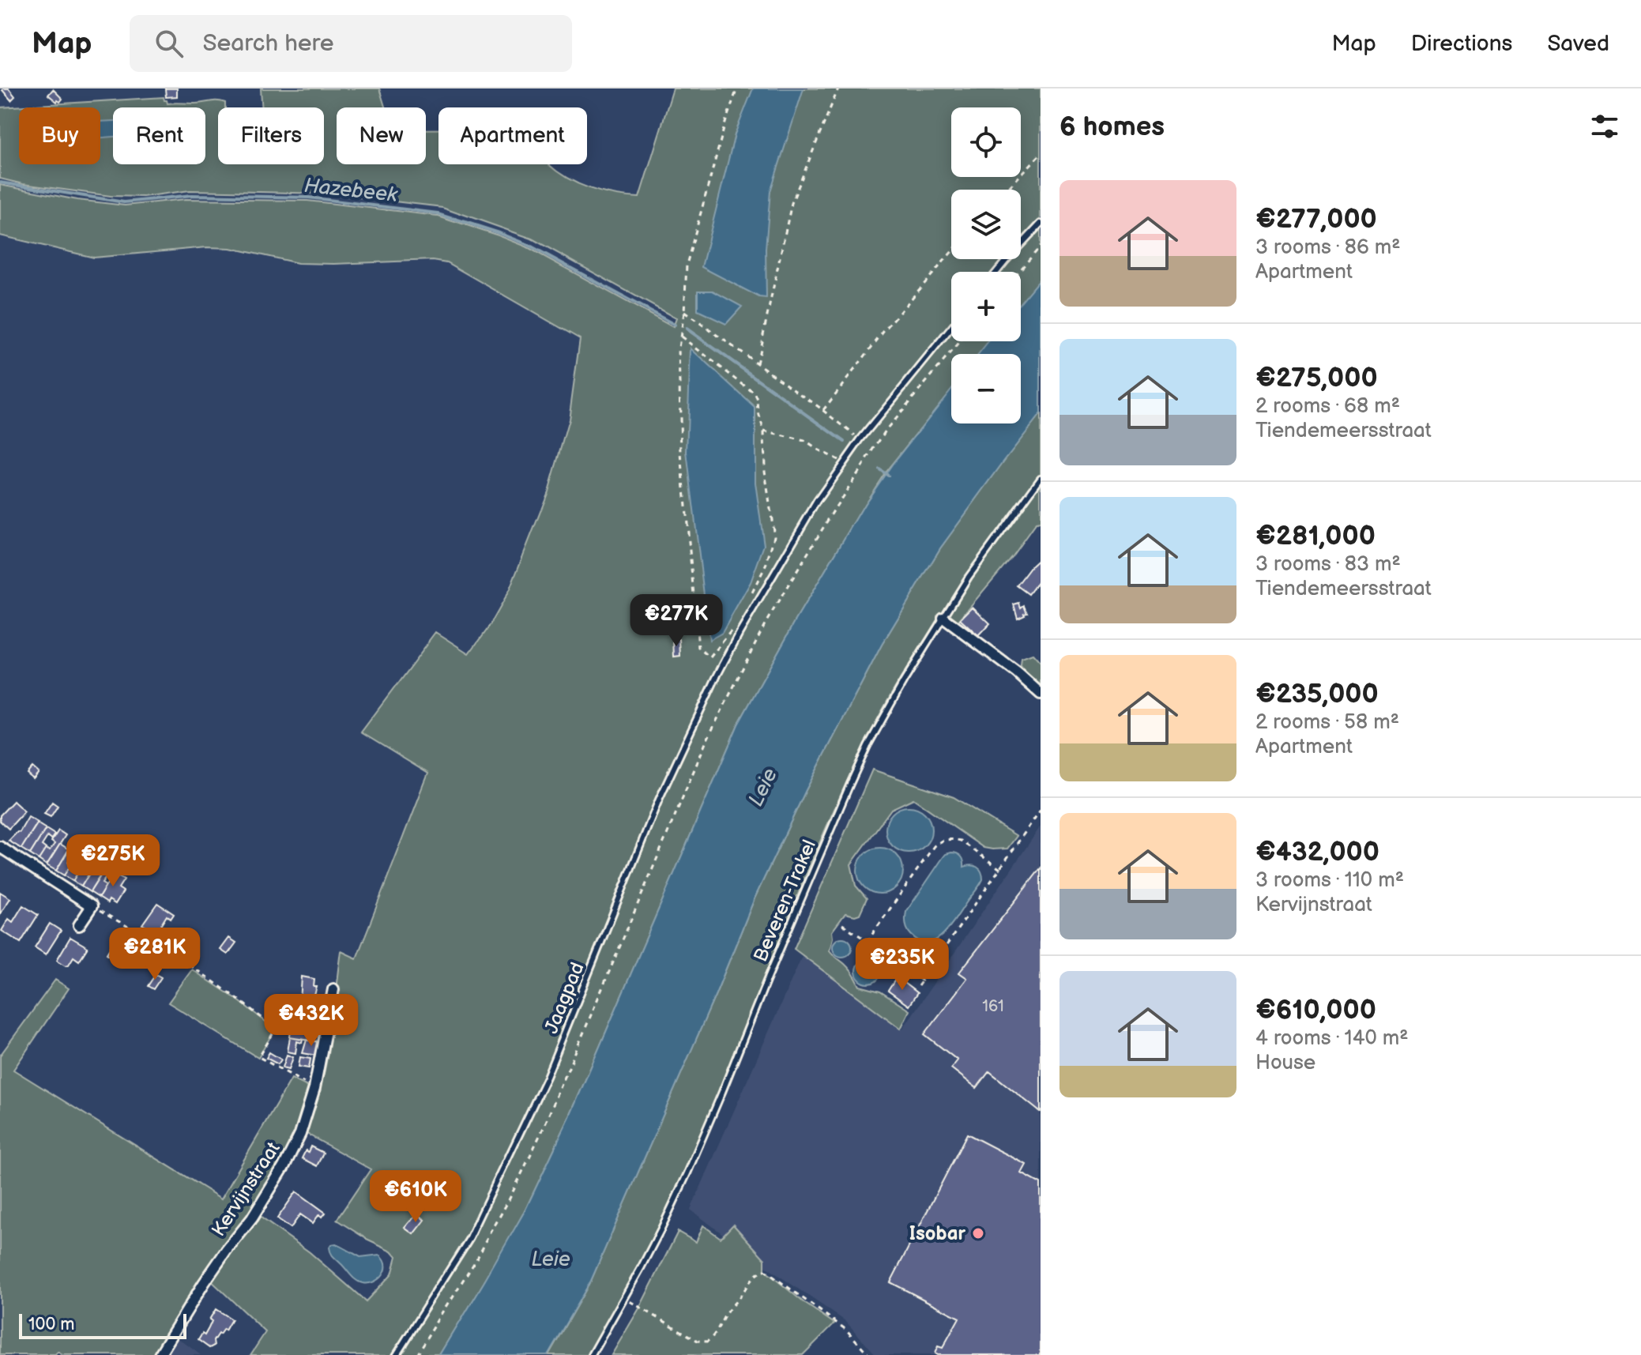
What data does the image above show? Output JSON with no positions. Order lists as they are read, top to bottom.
{
  "streets": {
    "street": ["Kervijnstraat"],
    "lane": ["Beveren-Trakel", "Jaagpad"]
  },
  "water": ["Hazebeek", "Leie"],
  "places": ["Isobar"],
  "house_numbers": ["161"],
  "scale_bar": "100 m",
  "page": {
    "header": "Map",
    "search": "Search here",
    "nav": ["Map", "Directions", "Saved"],
    "heading": "6 homes",
    "map_buttons": ["+", "−"],
    "chip": [
      "Buy",
      "Rent",
      "Filters",
      "New",
      "Apartment"
    ],
    "list": [
      {
        "name": "€277,000",
        "note": "3 rooms · 86 m² · Apartment"
      },
      {
        "name": "€275,000",
        "note": "2 rooms · 68 m² · Tiendemeersstraat"
      },
      {
        "name": "€281,000",
        "note": "3 rooms · 83 m² · Tiendemeersstraat"
      },
      {
        "name": "€235,000",
        "note": "2 rooms · 58 m² · Apartment"
      },
      {
        "name": "€432,000",
        "note": "3 rooms · 110 m² · Kervijnstraat"
      },
      {
        "name": "€610,000",
        "note": "4 rooms · 140 m² · House"
      }
    ],
    "price": [
      "€277K",
      "€275K",
      "€281K",
      "€235K",
      "€432K",
      "€610K"
    ],
    "scale": "100 m"
  }
}
